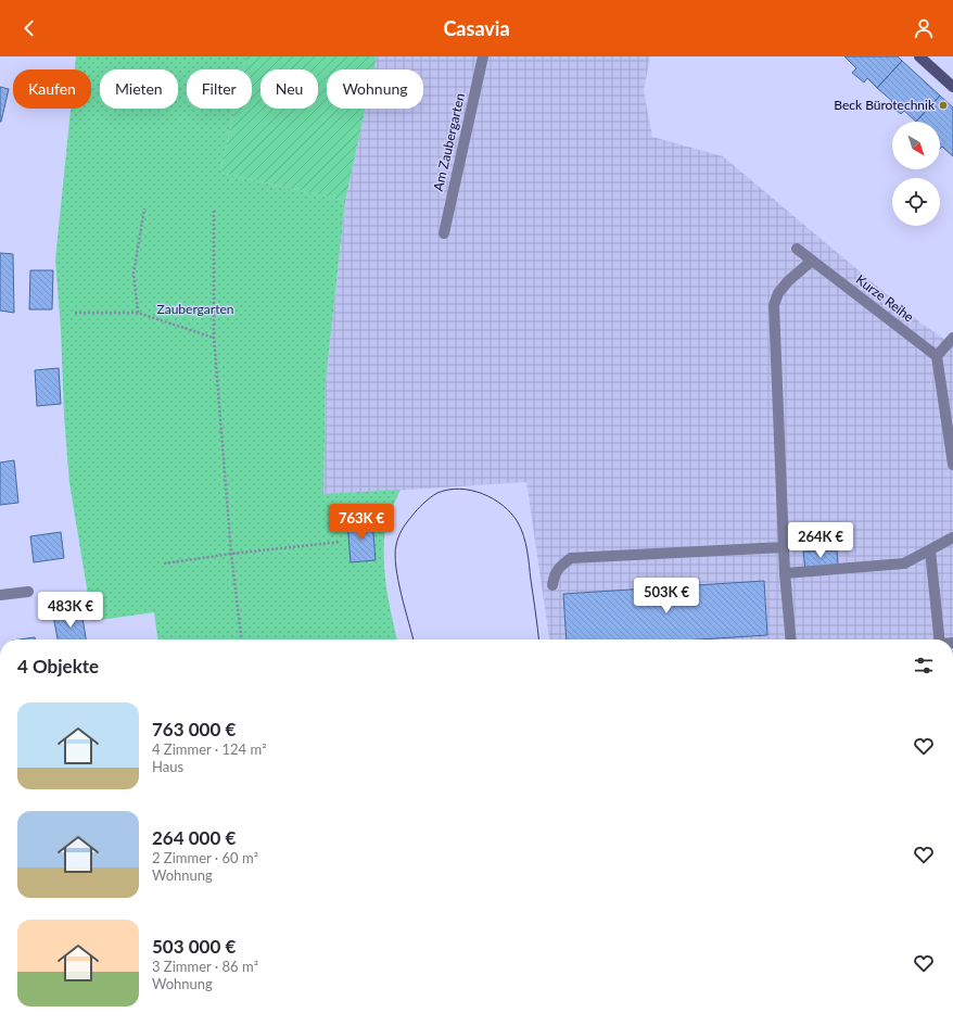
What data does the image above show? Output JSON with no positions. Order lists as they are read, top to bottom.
{
  "streets": {
    "street": ["Am Zaubergarten", "Kurze Reihe"]
  },
  "parks": ["Zaubergarten"],
  "places": ["Beck Bürotechnik"],
  "north": "bottom right",
  "page": {
    "header": "Casavia",
    "chip": [
      "Kaufen",
      "Mieten",
      "Filter",
      "Neu",
      "Wohnung"
    ],
    "price": [
      "763K €",
      "264K €",
      "503K €",
      "483K €"
    ],
    "heading": "4 Objekte",
    "list": [
      {
        "name": "763 000 €",
        "note": "4 Zimmer · 124 m² · Haus"
      },
      {
        "name": "264 000 €",
        "note": "2 Zimmer · 60 m² · Wohnung"
      },
      {
        "name": "503 000 €",
        "note": "3 Zimmer · 86 m² · Wohnung"
      }
    ]
  }
}
